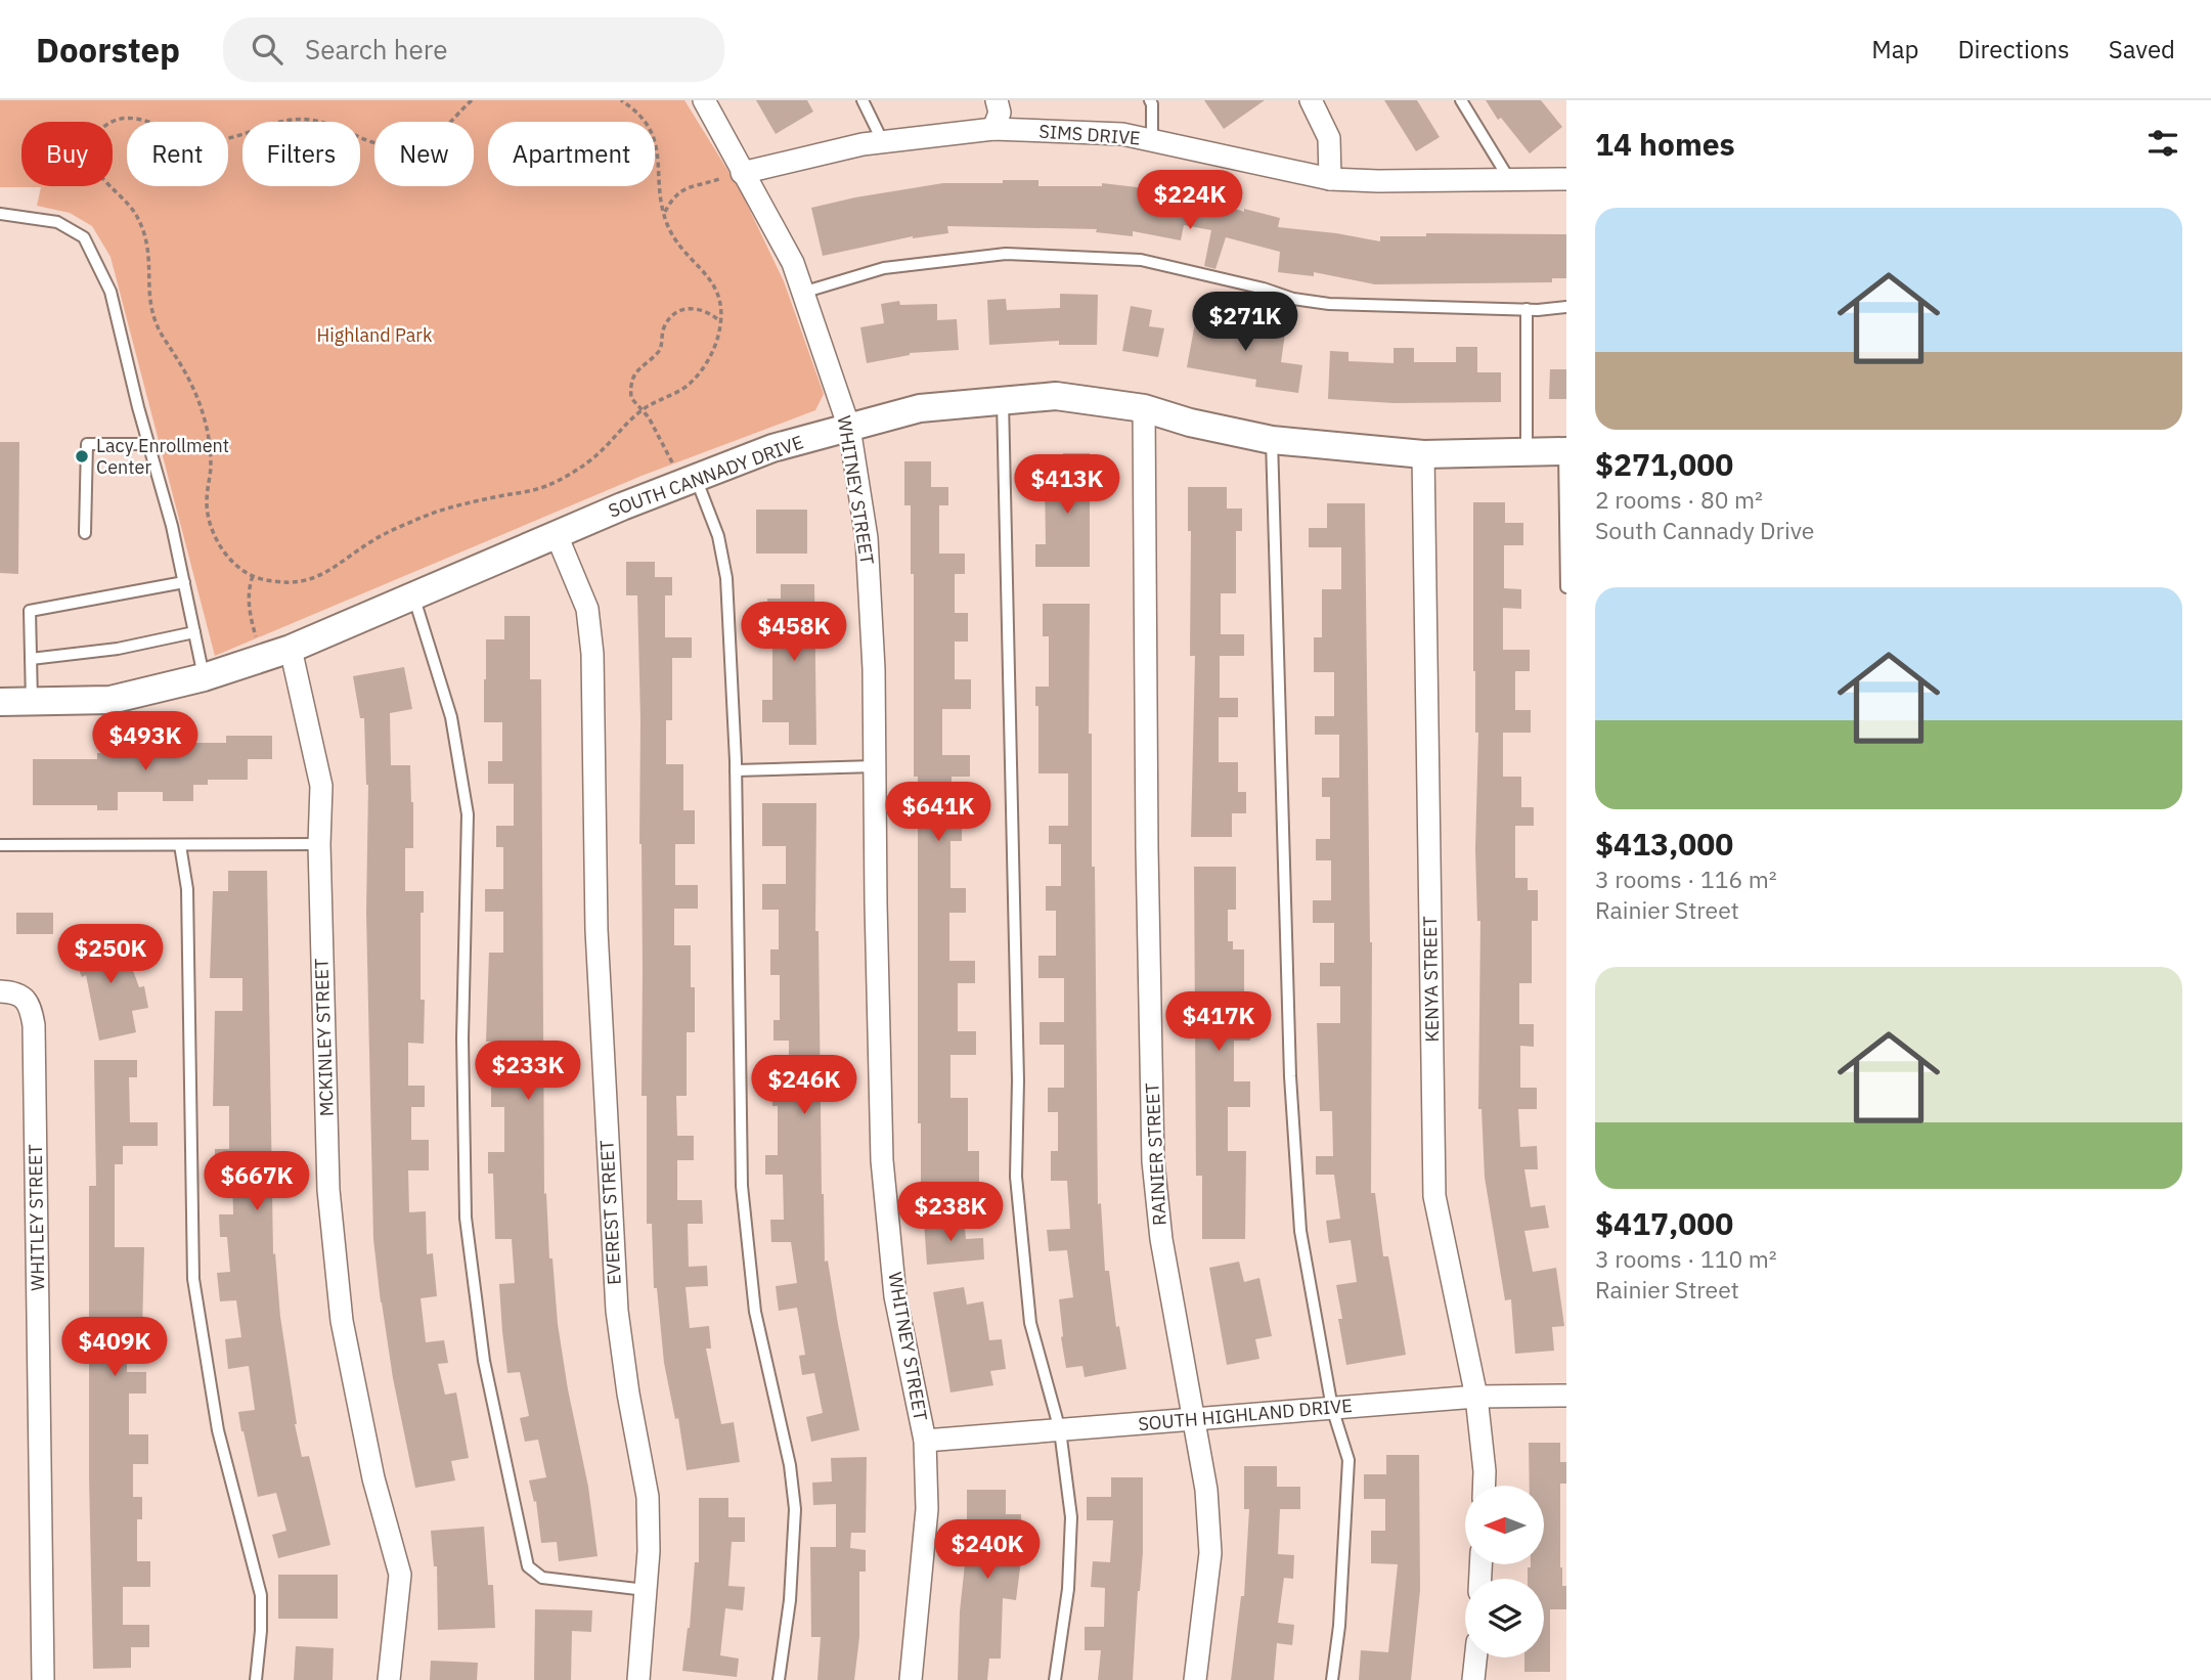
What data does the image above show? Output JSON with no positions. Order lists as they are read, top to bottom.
{
  "streets": {
    "street": [
      "SIMS DRIVE",
      "SOUTH CANNADY DRIVE",
      "WHITNEY STREET",
      "KENYA STREET",
      "MCKINLEY STREET",
      "RAINIER STREET",
      "EVEREST STREET",
      "WHITLEY STREET",
      "SOUTH HIGHLAND DRIVE"
    ]
  },
  "crossings": [
    ["SIMS DRIVE", "WHITNEY STREET"],
    ["SOUTH CANNADY DRIVE", "WHITNEY STREET"],
    ["SOUTH CANNADY DRIVE", "KENYA STREET"],
    ["SOUTH CANNADY DRIVE", "MCKINLEY STREET"],
    ["SOUTH CANNADY DRIVE", "RAINIER STREET"],
    ["SOUTH CANNADY DRIVE", "EVEREST STREET"],
    ["WHITNEY STREET", "SOUTH HIGHLAND DRIVE"],
    ["KENYA STREET", "SOUTH HIGHLAND DRIVE"],
    ["RAINIER STREET", "SOUTH HIGHLAND DRIVE"]
  ],
  "parks": ["Highland Park"],
  "places": ["Lacy Enrollment Center"],
  "north": "left",
  "page": {
    "header": "Doorstep",
    "search": "Search here",
    "nav": ["Map", "Directions", "Saved"],
    "heading": "14 homes",
    "chip": [
      "Buy",
      "Rent",
      "Filters",
      "New",
      "Apartment"
    ],
    "price": [
      "$224K",
      "$271K",
      "$413K",
      "$458K",
      "$493K",
      "$641K",
      "$250K",
      "$417K",
      "$233K",
      "$246K",
      "$667K",
      "$238K",
      "$409K",
      "$240K"
    ],
    "list": [
      {
        "name": "$271,000",
        "note": "2 rooms · 80 m² · South Cannady Drive"
      },
      {
        "name": "$413,000",
        "note": "3 rooms · 116 m² · Rainier Street"
      },
      {
        "name": "$417,000",
        "note": "3 rooms · 110 m² · Rainier Street"
      }
    ]
  }
}
